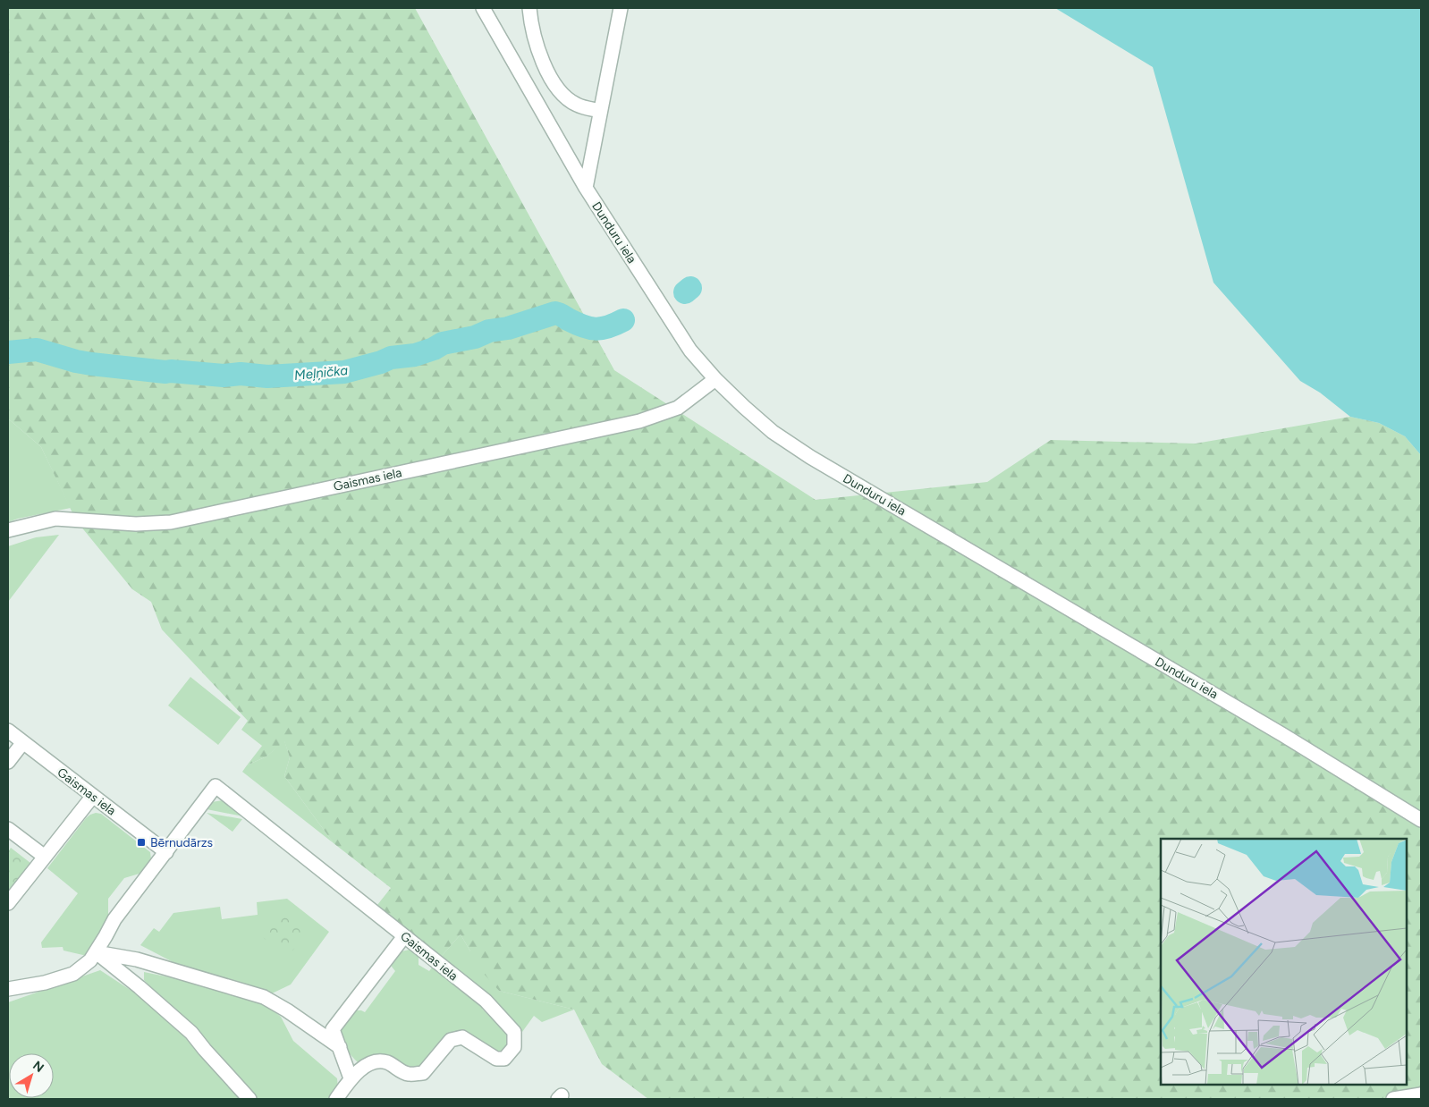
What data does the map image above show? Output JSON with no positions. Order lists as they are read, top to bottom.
{
  "streets": {
    "street": ["Dunduru iela", "Gaismas iela"]
  },
  "crossings": [
    ["Dunduru iela", "Gaismas iela"]
  ],
  "water": ["Meļņička"],
  "places": {
    "transit": ["Bērnudārzs"]
  },
  "north": "top right"
}
